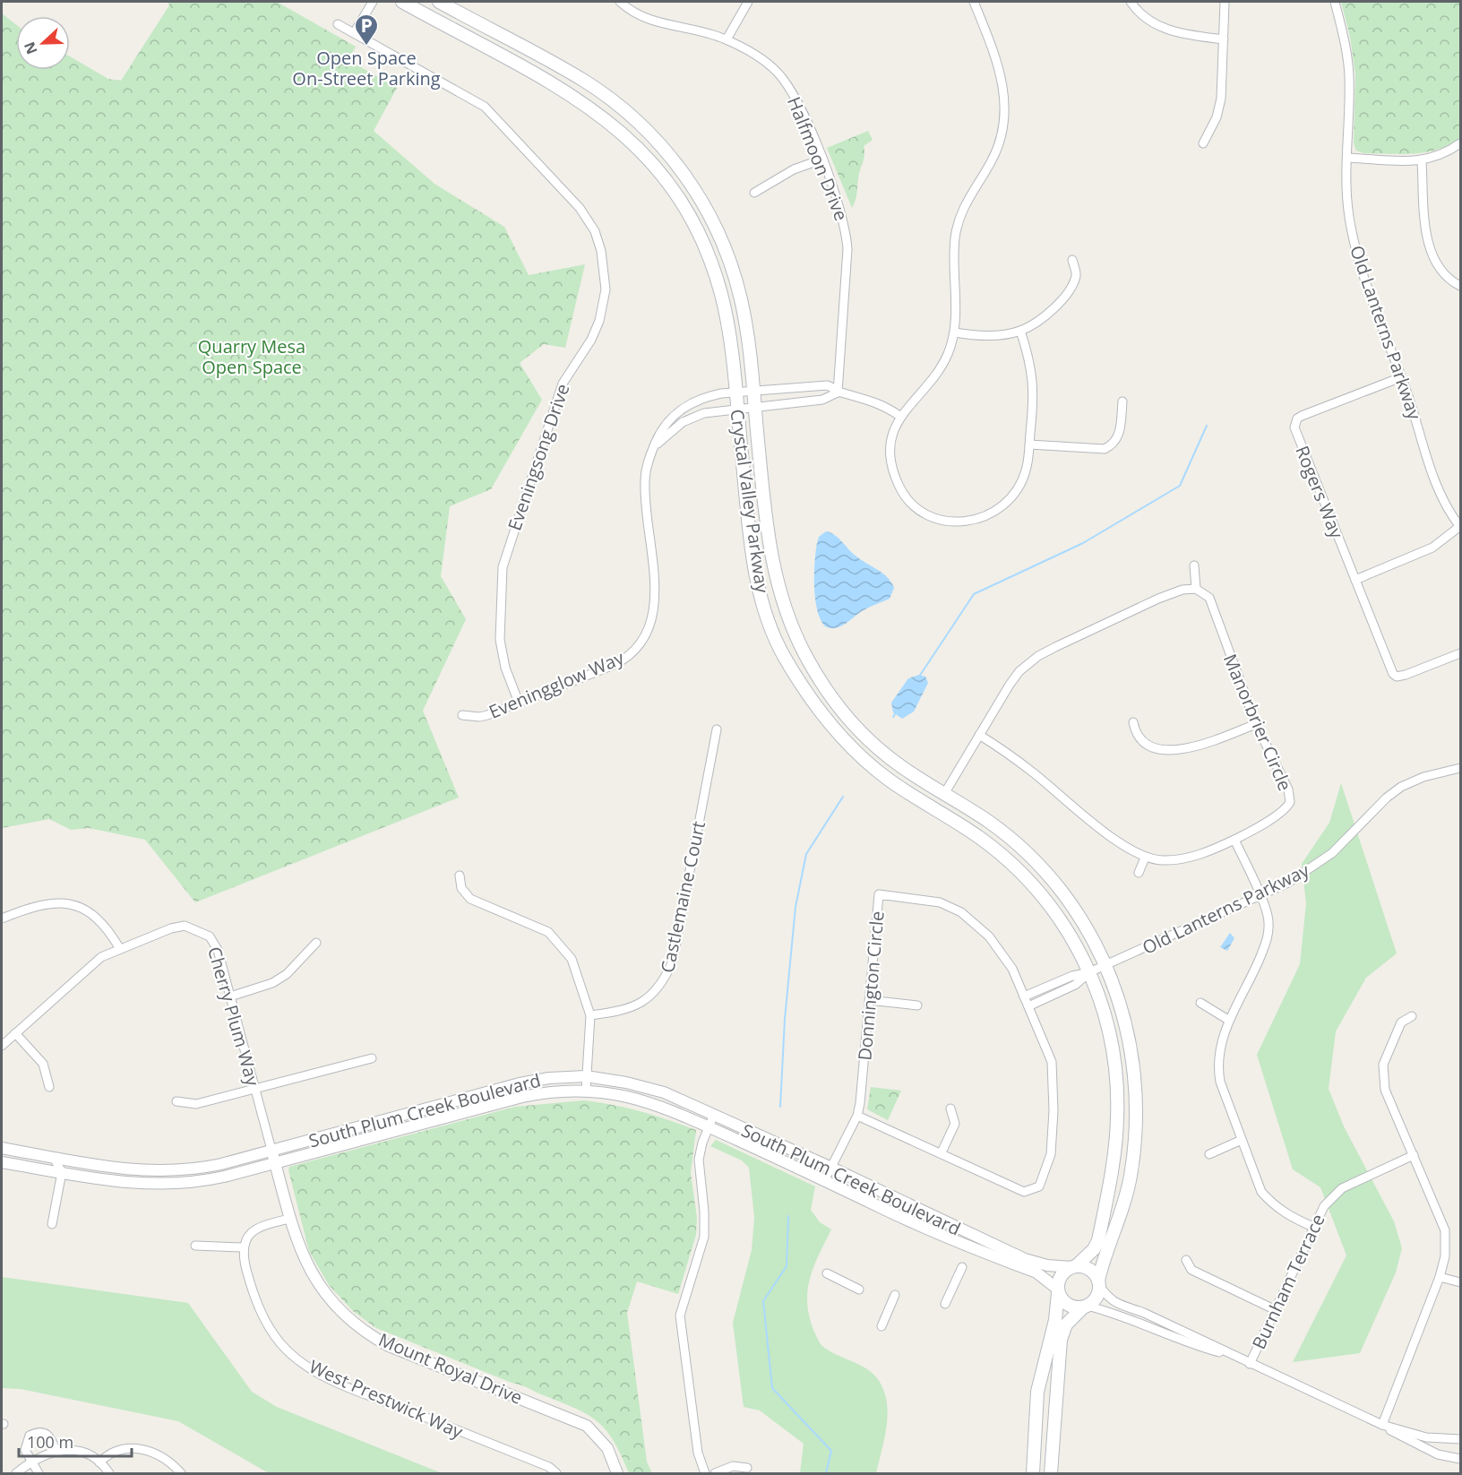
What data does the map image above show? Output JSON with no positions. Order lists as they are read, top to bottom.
{
  "streets": {
    "main road": ["Crystal Valley Parkway"],
    "street": [
      "Halfmoon Drive",
      "Old Lanterns Parkway",
      "Eveningsong Drive",
      "Rogers Way",
      "Eveningglow Way",
      "Manorbrier Circle",
      "Castlemaine Court",
      "Donnington Circle",
      "Cherry Plum Way",
      "South Plum Creek Boulevard",
      "Burnham Terrace",
      "Mount Royal Drive",
      "West Prestwick Way"
    ]
  },
  "crossings": [
    ["Halfmoon Drive", "Eveningglow Way"],
    ["Old Lanterns Parkway", "Rogers Way"],
    ["Old Lanterns Parkway", "Crystal Valley Parkway"],
    ["Old Lanterns Parkway", "Donnington Circle"],
    ["Eveningsong Drive", "Eveningglow Way"],
    ["Crystal Valley Parkway", "Eveningglow Way"],
    ["Crystal Valley Parkway", "South Plum Creek Boulevard"],
    ["Donnington Circle", "South Plum Creek Boulevard"],
    ["Cherry Plum Way", "South Plum Creek Boulevard"],
    ["Cherry Plum Way", "Mount Royal Drive"],
    ["South Plum Creek Boulevard", "Mount Royal Drive"]
  ],
  "parks": ["Quarry Mesa Open Space"],
  "places": {
    "parking": ["Open Space On-Street Parking"]
  },
  "scale_bar": "100 m",
  "north": "left"
}
